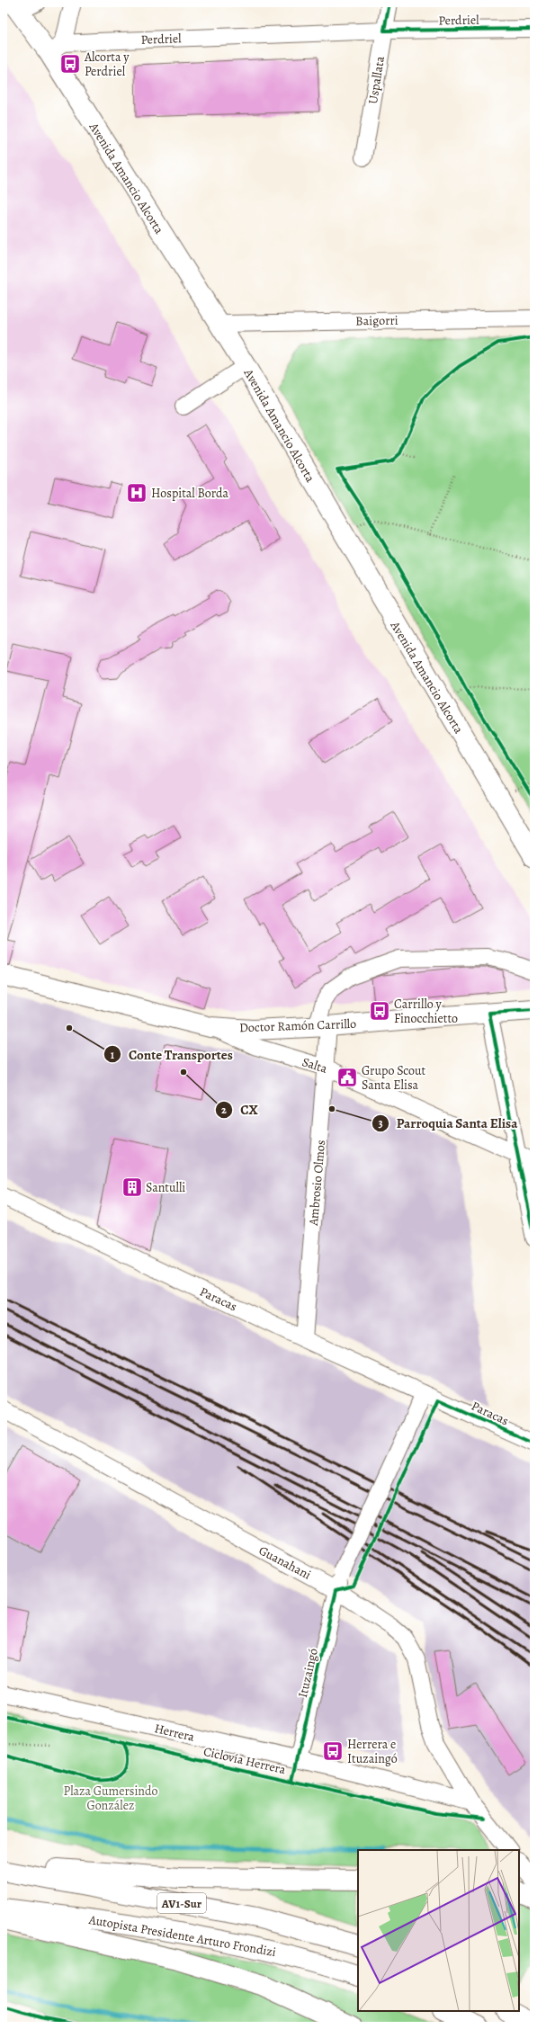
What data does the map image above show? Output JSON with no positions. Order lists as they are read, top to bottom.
{
  "streets": {
    "main road": [
      "Avenida Amancio Alcorta",
      "Doctor Ramón Carrillo",
      "AV1-Sur",
      "Autopista Presidente Arturo Frondizi"
    ],
    "street": [
      "Perdriel",
      "Uspallata",
      "Baigorri",
      "Salta",
      "Ambrosio Olmos",
      "Paracas",
      "Guanahani",
      "Ituzaingó",
      "Herrera"
    ],
    "cycle path": ["Ciclovía Herrera"]
  },
  "crossings": [
    ["Perdriel", "Uspallata"],
    ["Perdriel", "Avenida Amancio Alcorta"],
    ["Avenida Amancio Alcorta", "Baigorri"],
    ["Doctor Ramón Carrillo", "Salta"],
    ["Doctor Ramón Carrillo", "Ambrosio Olmos"],
    ["Salta", "Ambrosio Olmos"],
    ["Ambrosio Olmos", "Paracas"],
    ["Paracas", "Ituzaingó"],
    ["Guanahani", "Ituzaingó"],
    ["Guanahani", "Herrera"],
    ["Ituzaingó", "Herrera"]
  ],
  "parks": ["Plaza Gumersindo González"],
  "places": {
    "bus stop": ["Alcorta y Perdriel", "Carrillo y Finocchietto", "Herrera e Ituzaingó"],
    "hospital": ["Hospital Borda"],
    "other": ["Conte Transportes", "CX", "Parroquia Santa Elisa"],
    "public building": ["Grupo Scout Santa Elisa"],
    "building": ["Santulli"]
  }
}
